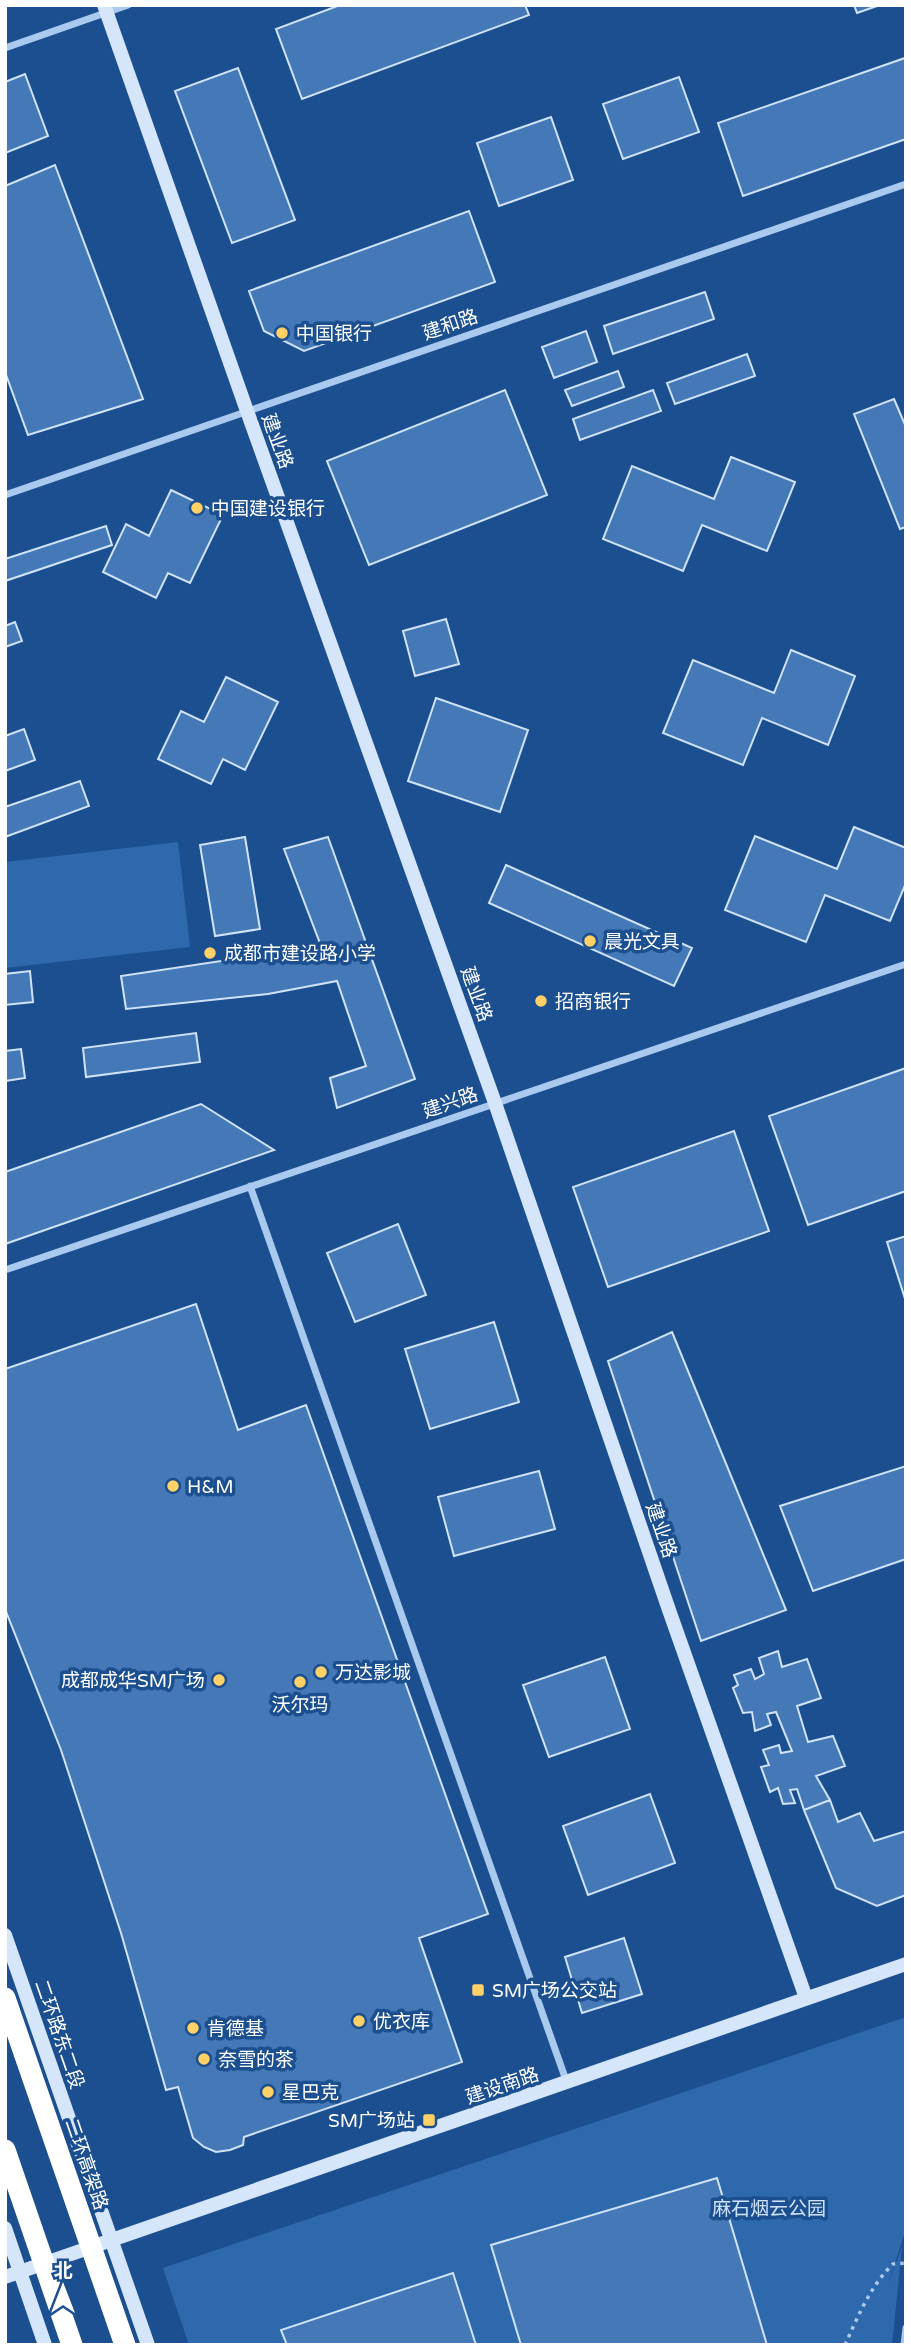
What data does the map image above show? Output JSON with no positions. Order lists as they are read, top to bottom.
{
  "streets": {
    "highway": ["二环高架路"],
    "street": [
      "建和路",
      "建业路",
      "建兴路",
      "二环路东二段",
      "建设南路"
    ]
  },
  "crossings": [
    ["建和路", "建业路"],
    ["建业路", "建兴路"],
    ["建业路", "建设南路"],
    ["二环路东二段", "建设南路"]
  ],
  "parks": ["麻石烟云公园"],
  "places": {
    "other": [
      "中国银行",
      "中国建设银行",
      "晨光文具",
      "成都市建设路小学",
      "招商银行",
      "H&M",
      "万达影城",
      "成都成华SM广场",
      "沃尔玛",
      "优衣库",
      "肯德基",
      "奈雪的茶",
      "星巴克"
    ],
    "transit": ["SM广场公交站", "SM广场站"]
  },
  "north": "top"
}
